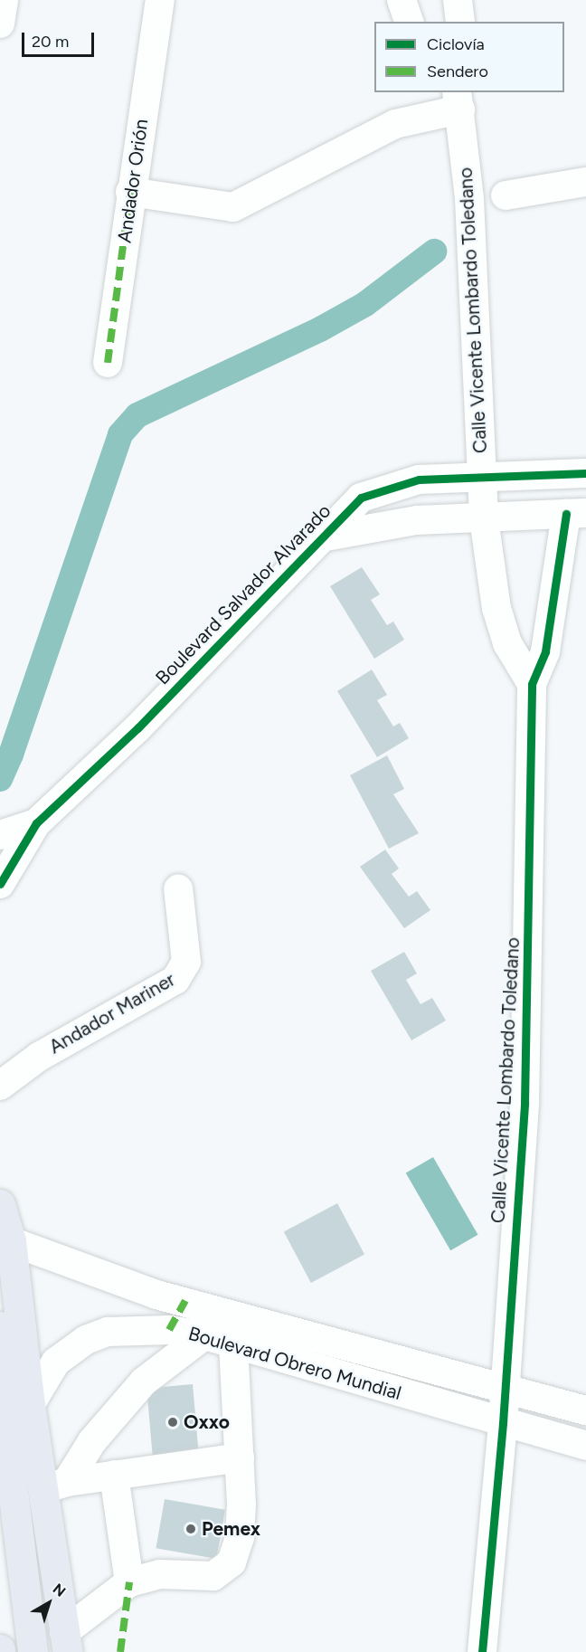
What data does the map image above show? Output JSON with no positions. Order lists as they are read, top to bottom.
{
  "streets": {
    "street": [
      "Andador Orión",
      "Calle Vicente Lombardo Toledano",
      "Boulevard Salvador Alvarado",
      "Andador Mariner",
      "Boulevard Obrero Mundial"
    ]
  },
  "crossings": [
    ["Calle Vicente Lombardo Toledano", "Boulevard Salvador Alvarado"],
    ["Calle Vicente Lombardo Toledano", "Boulevard Obrero Mundial"]
  ],
  "places": ["Oxxo", "Pemex"],
  "legend": ["Ciclovía", "Sendero"],
  "scale_bar": "20 m",
  "north": "top right"
}
